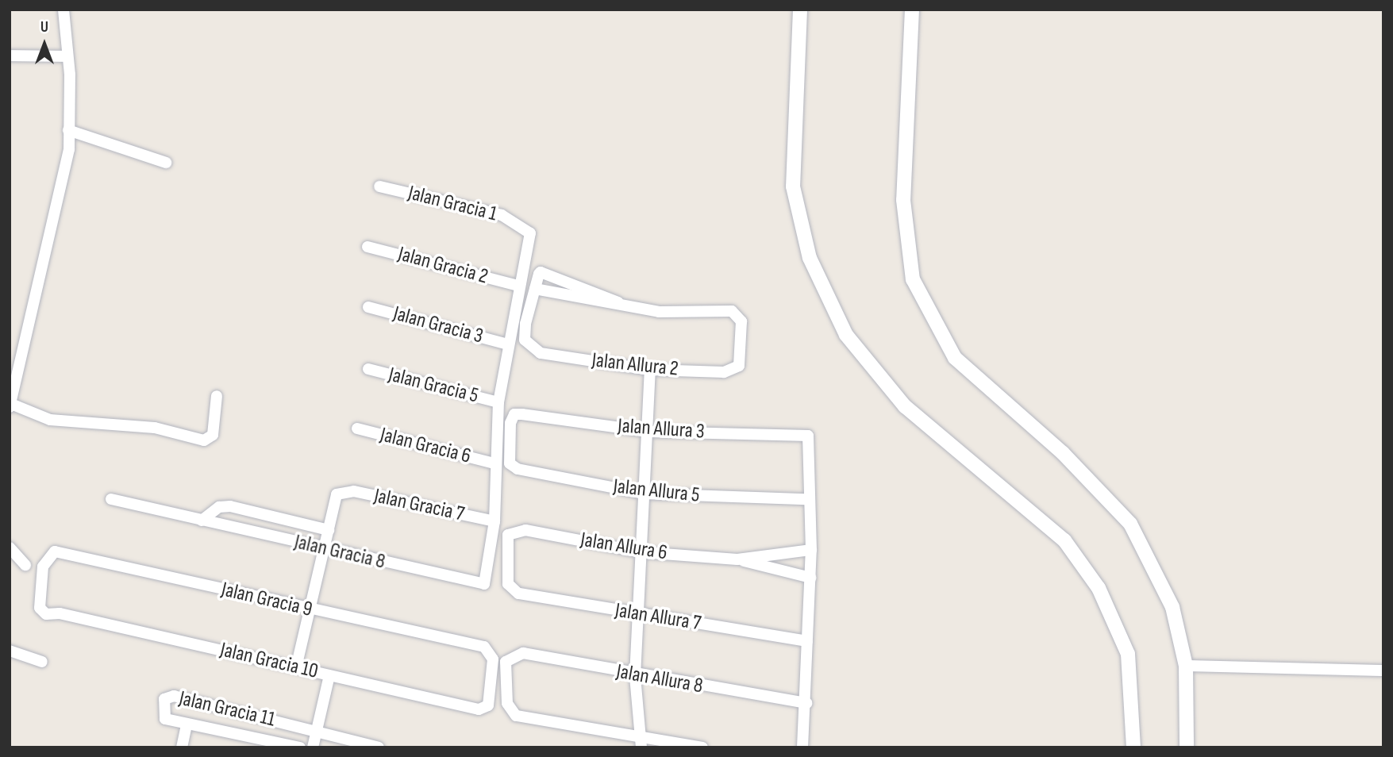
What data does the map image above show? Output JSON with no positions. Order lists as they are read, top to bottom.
{
  "streets": {
    "street": [
      "Jalan Gracia 1",
      "Jalan Gracia 2",
      "Jalan Gracia 3",
      "Jalan Allura 2",
      "Jalan Gracia 5",
      "Jalan Allura 3",
      "Jalan Gracia 6",
      "Jalan Allura 5",
      "Jalan Gracia 7",
      "Jalan Allura 6",
      "Jalan Gracia 8",
      "Jalan Gracia 9",
      "Jalan Allura 7",
      "Jalan Gracia 10",
      "Jalan Allura 8",
      "Jalan Gracia 11"
    ]
  },
  "crossings": [
    ["Jalan Gracia 1", "Jalan Gracia 2"],
    ["Jalan Allura 3", "Jalan Allura 5"],
    ["Jalan Gracia 7", "Jalan Gracia 8"],
    ["Jalan Allura 6", "Jalan Allura 7"],
    ["Jalan Gracia 9", "Jalan Gracia 10"]
  ],
  "north": "top"
}
